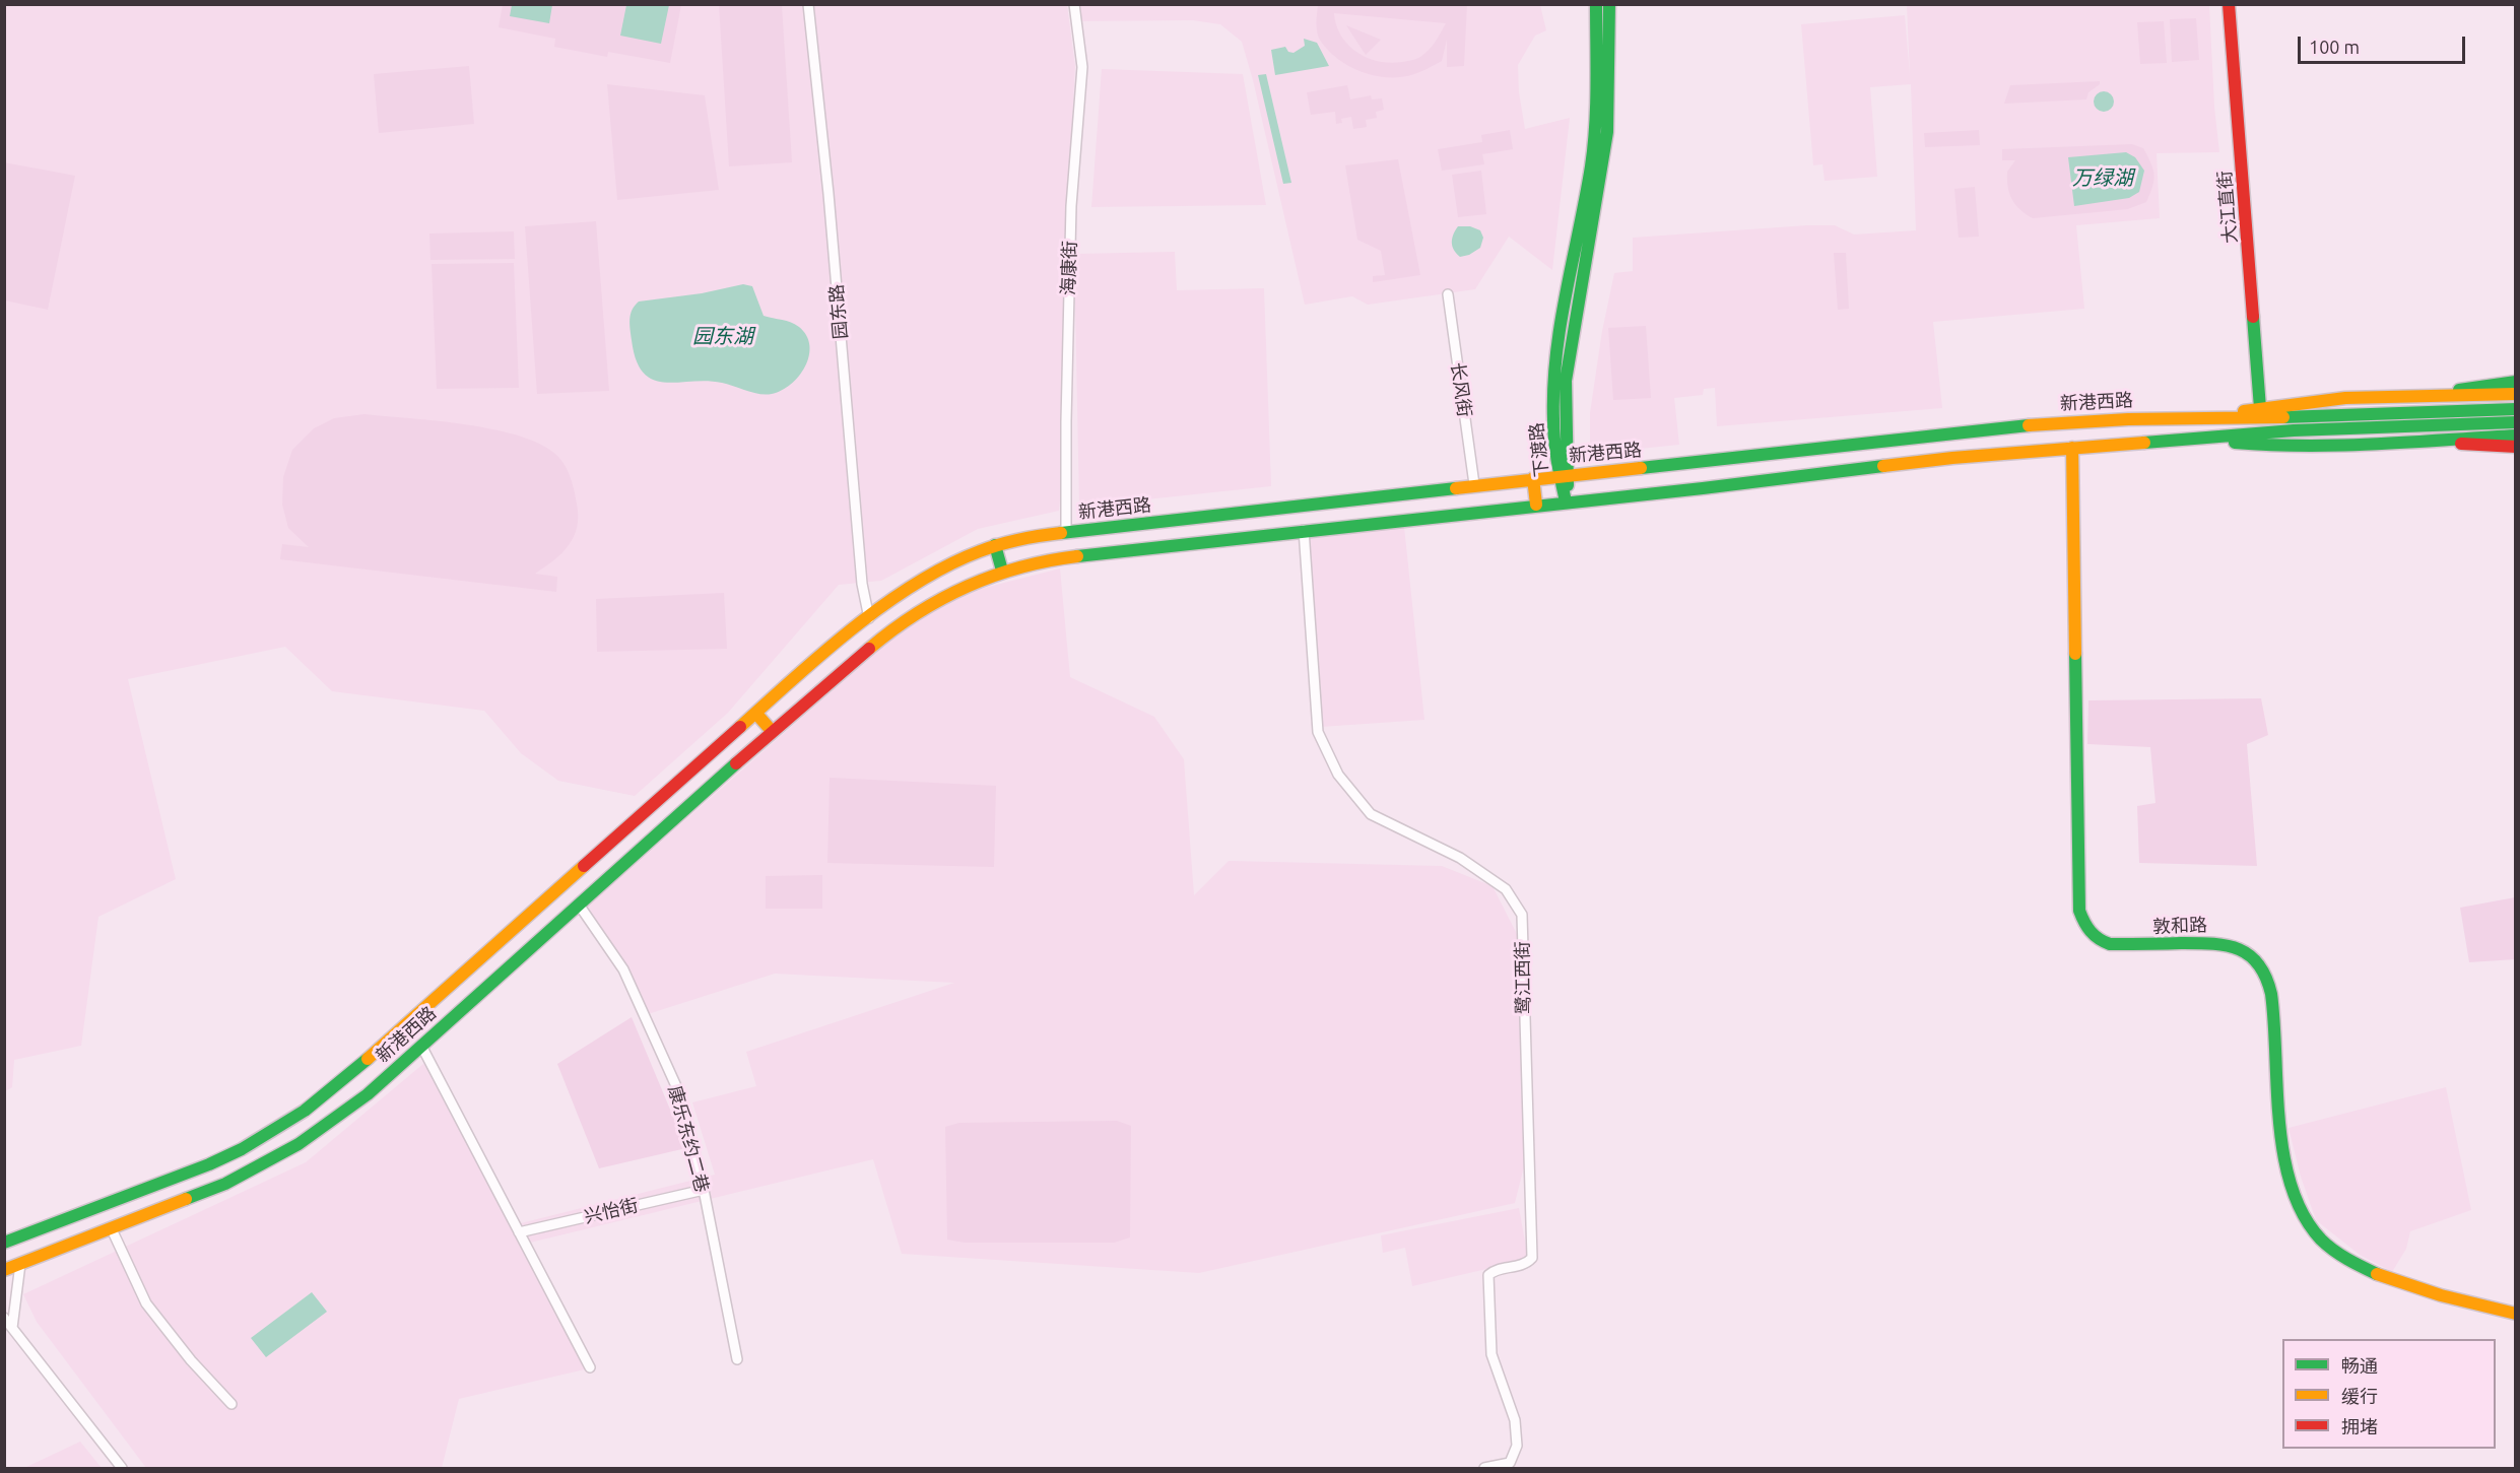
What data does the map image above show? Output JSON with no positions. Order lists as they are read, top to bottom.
{
  "streets": {
    "main road": [
      "大江直街",
      "新港西路",
      "下渡路",
      "敦和路"
    ],
    "street": [
      "海康街",
      "园东路",
      "长风街",
      "鹭江西街",
      "康乐东约二巷",
      "兴怡街"
    ]
  },
  "crossings": [
    ["海康街", "新港西路"],
    ["园东路", "新港西路"],
    ["长风街", "新港西路"],
    ["新港西路", "下渡路"],
    ["新港西路", "敦和路"],
    ["新港西路", "鹭江西街"],
    ["新港西路", "康乐东约二巷"],
    ["康乐东约二巷", "兴怡街"]
  ],
  "water": ["万绿湖", "园东湖"],
  "legend": ["畅通", "缓行", "拥堵"],
  "scale_bar": "100 m"
}
